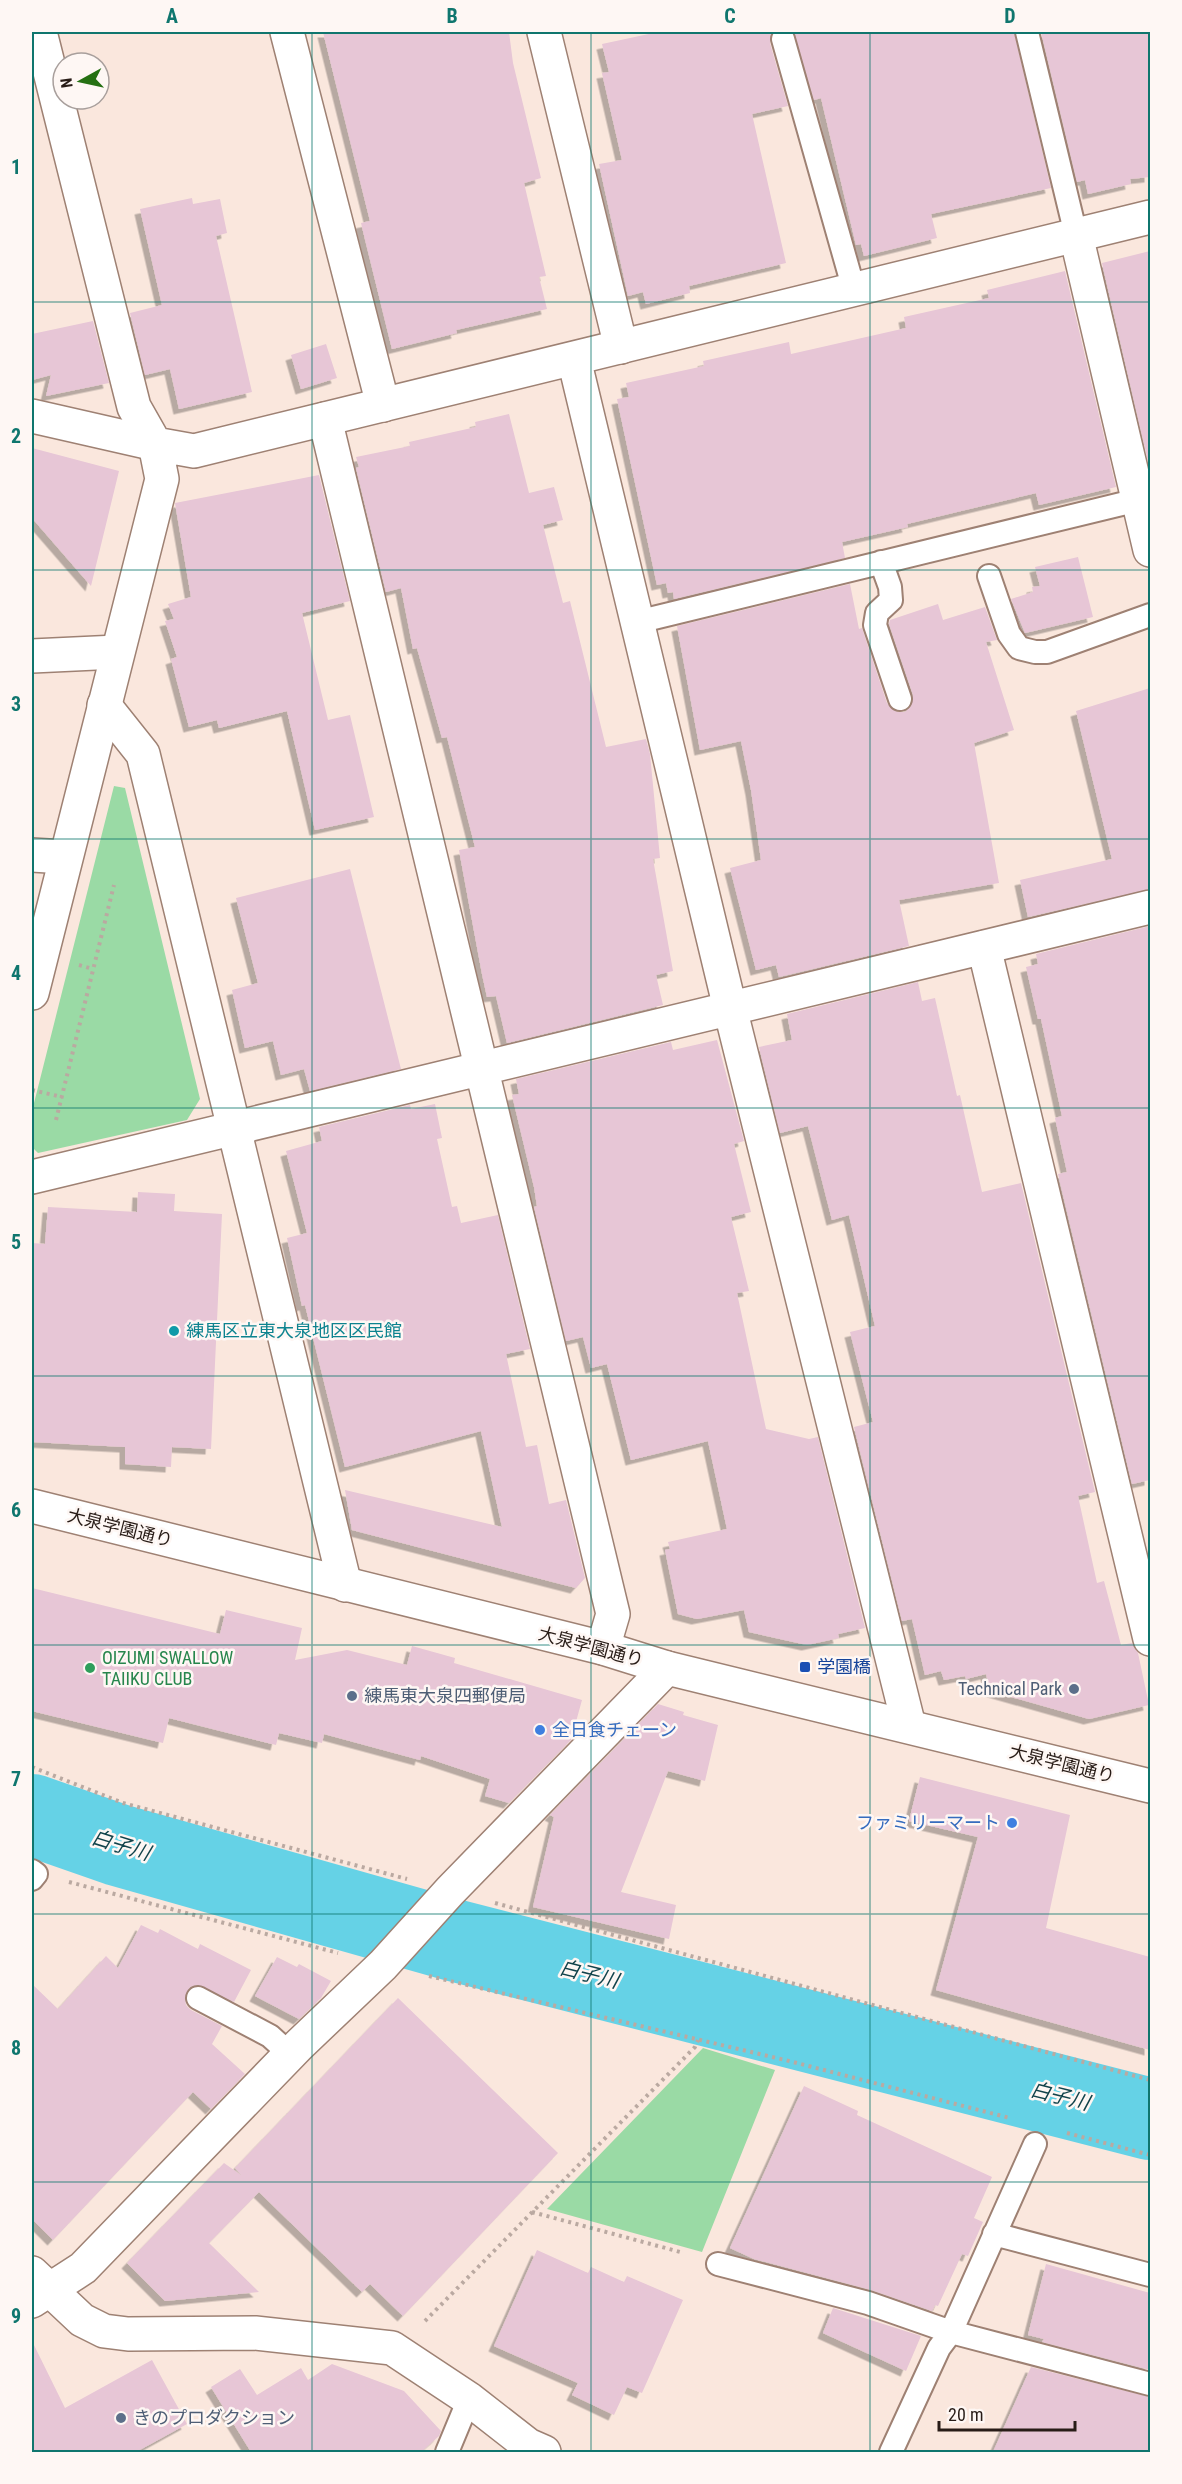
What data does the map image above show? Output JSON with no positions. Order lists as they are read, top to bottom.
{
  "streets": {
    "street": ["大泉学園通り"]
  },
  "water": ["白子川"],
  "places": {
    "other": [
      "練馬区立東大泉地区区民館",
      "OIZUMI SWALLOW TAIIKU CLUB",
      "Technical Park",
      "練馬東大泉四郵便局",
      "全日食チェーン",
      "ファミリーマート",
      "きのプロダクション"
    ],
    "transit": ["学園橋"]
  },
  "scale_bar": "20 m",
  "north": "left",
  "grid": {
    "columns": [
      "A",
      "B",
      "C",
      "D"
    ],
    "rows": [
      "1",
      "2",
      "3",
      "4",
      "5",
      "6",
      "7",
      "8",
      "9"
    ]
  }
}
